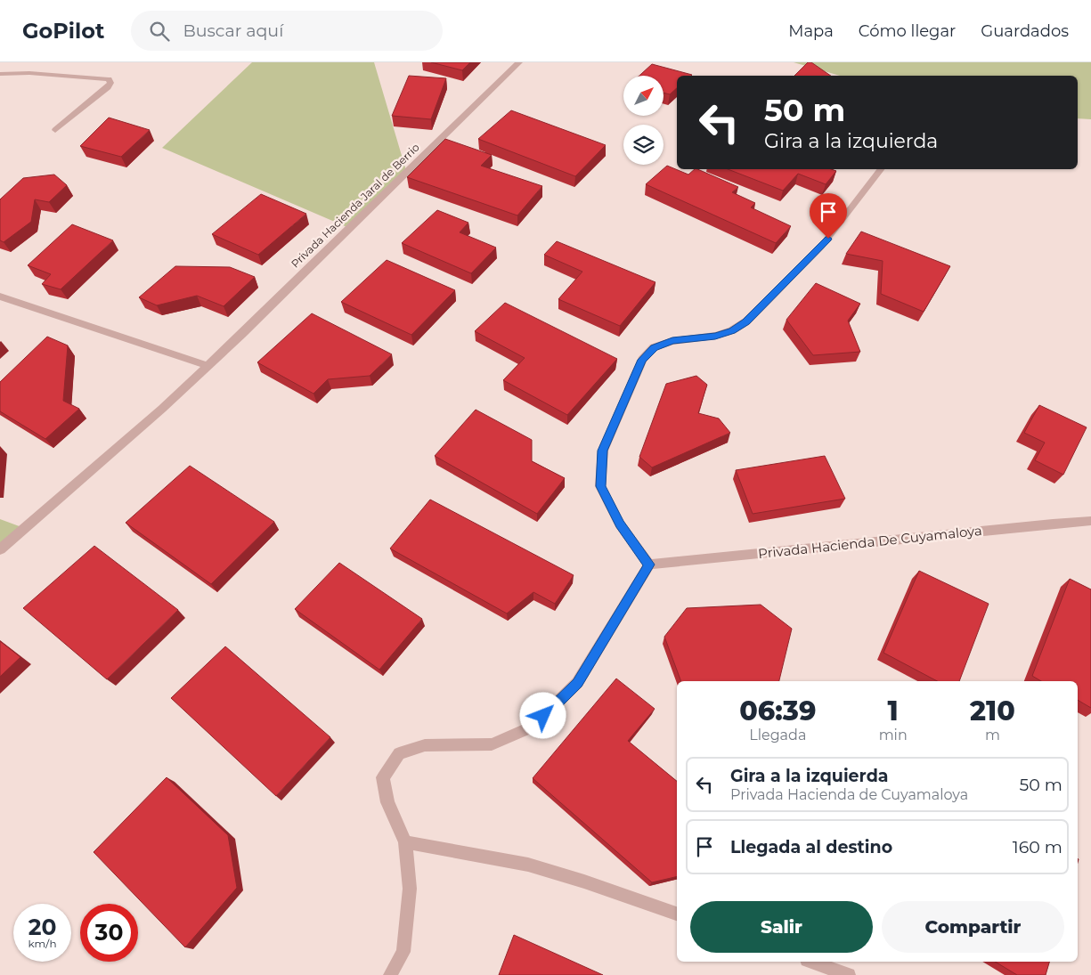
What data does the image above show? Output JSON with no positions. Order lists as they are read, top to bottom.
{
  "streets": {
    "street": ["Privada Hacienda Jaral de Berrio", "Privada Hacienda De Cuyamaloya"]
  },
  "north": "top right",
  "page": {
    "header": "GoPilot",
    "search": "Buscar aquí",
    "nav": ["Mapa", "Cómo llegar", "Guardados"],
    "turn": ["50 m", "Gira a la izquierda"],
    "eta": [
      "06:39",
      "Llegada",
      "1",
      "min",
      "210",
      "m"
    ],
    "list": [
      {
        "name": "Gira a la izquierda",
        "note": "Privada Hacienda de Cuyamaloya",
        "value": "50 m"
      },
      {
        "name": "Llegada al destino",
        "value": "160 m"
      }
    ],
    "buttons": ["Salir", "Compartir"],
    "speed": "20 km/h",
    "limit": "30"
  }
}
